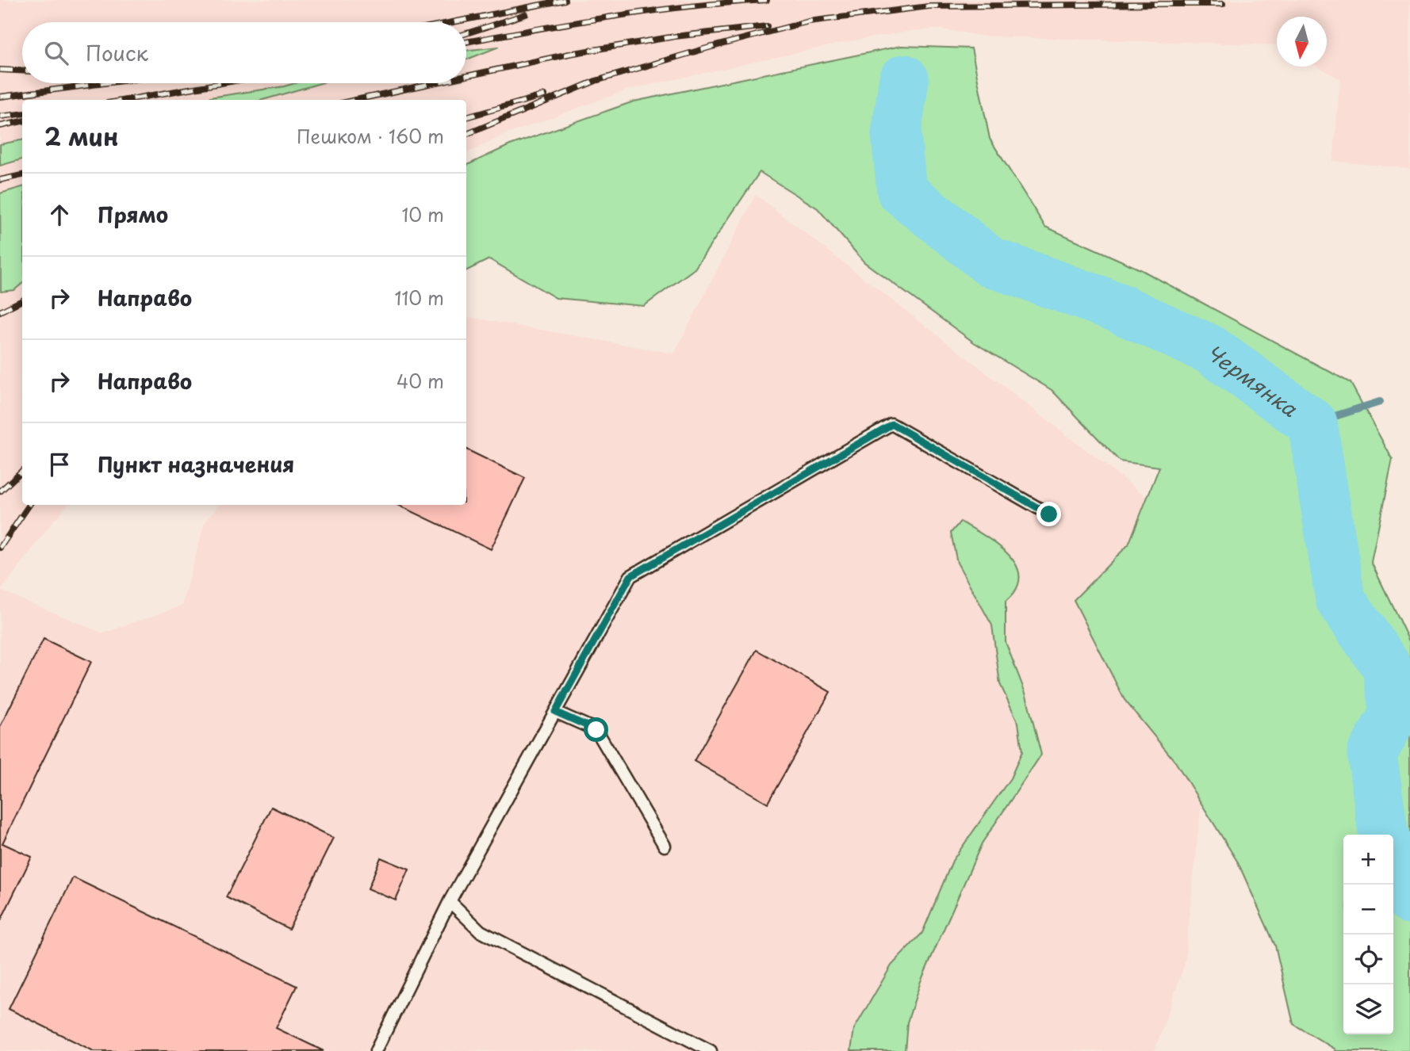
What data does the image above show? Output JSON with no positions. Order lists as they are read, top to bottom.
{
  "water": ["Чермянка"],
  "north": "bottom",
  "page": {
    "search": "Поиск",
    "heading": ["2 мин", "Пешком · 160 m"],
    "list": [
      ["Прямо", "10 m"],
      ["Направо", "110 m"],
      ["Направо", "40 m"],
      "Пункт назначения"
    ],
    "map_buttons": ["+", "−"]
  }
}
